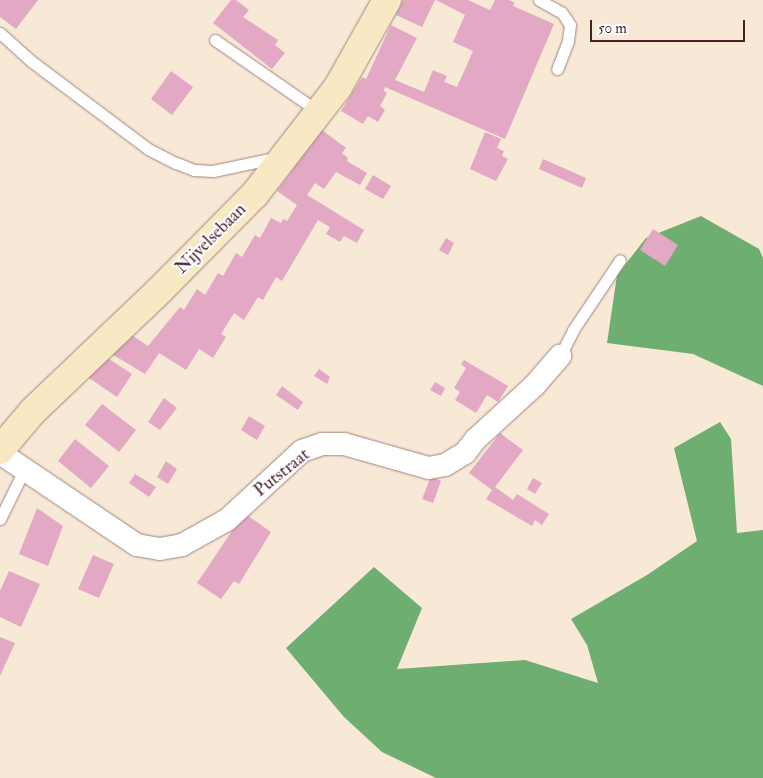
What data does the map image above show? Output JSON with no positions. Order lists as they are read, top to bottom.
{
  "streets": {
    "main road": ["Nijvelsebaan"],
    "street": ["Putstraat"]
  },
  "crossings": [
    ["Nijvelsebaan", "Putstraat"]
  ],
  "scale_bar": "50 m"
}
